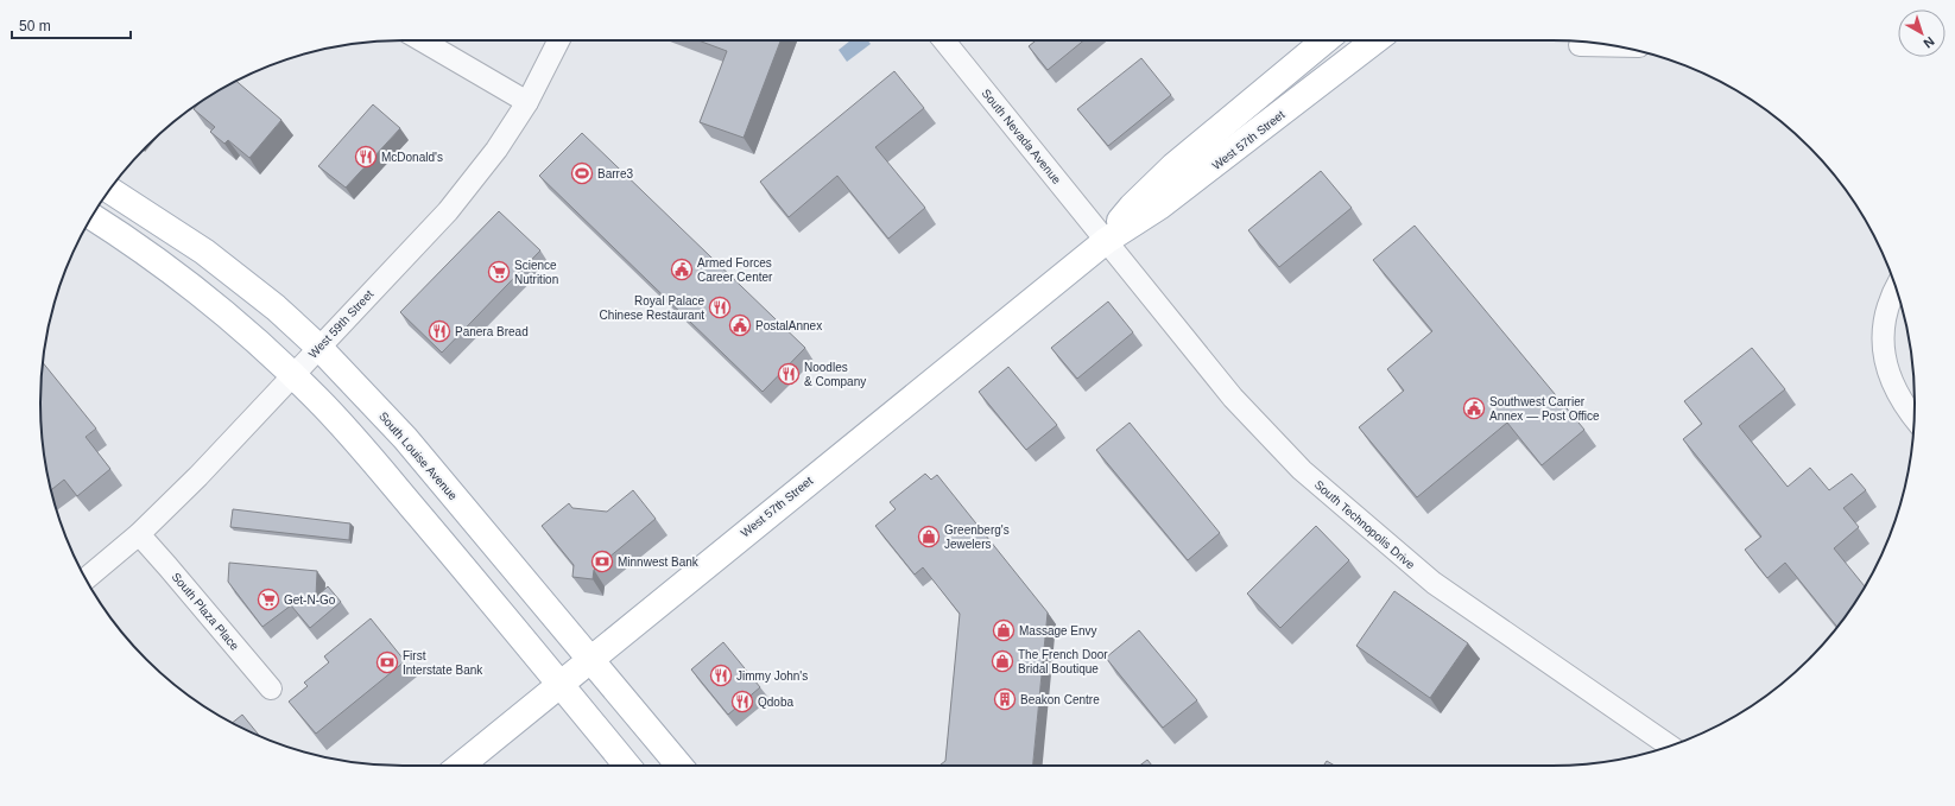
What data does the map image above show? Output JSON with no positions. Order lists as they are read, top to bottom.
{
  "streets": {
    "main road": ["West 57th Street", "South Louise Avenue"],
    "street": [
      "South Nevada Avenue",
      "West 59th Street",
      "South Technopolis Drive",
      "South Plaza Place"
    ]
  },
  "crossings": [
    ["South Nevada Avenue", "West 57th Street"],
    ["South Nevada Avenue", "South Technopolis Drive"],
    ["West 57th Street", "South Louise Avenue"],
    ["West 57th Street", "South Technopolis Drive"],
    ["West 59th Street", "South Louise Avenue"],
    ["West 59th Street", "South Plaza Place"]
  ],
  "places": {
    "restaurant": [
      "McDonald's",
      "Royal Palace Chinese Restaurant",
      "Panera Bread",
      "Noodles & Company",
      "Jimmy John's",
      "Qdoba"
    ],
    "sports": ["Barre3"],
    "public building": ["Armed Forces Career Center", "PostalAnnex", "Southwest Carrier Annex — Post Office"],
    "supermarket": ["Science Nutrition", "Get-N-Go"],
    "shop": ["Greenberg's Jewelers", "Massage Envy", "The French Door Bridal Boutique"],
    "bank": ["Minnwest Bank", "First Interstate Bank"],
    "building": ["Beakon Centre"]
  },
  "scale_bar": "50 m",
  "north": "bottom right"
}
